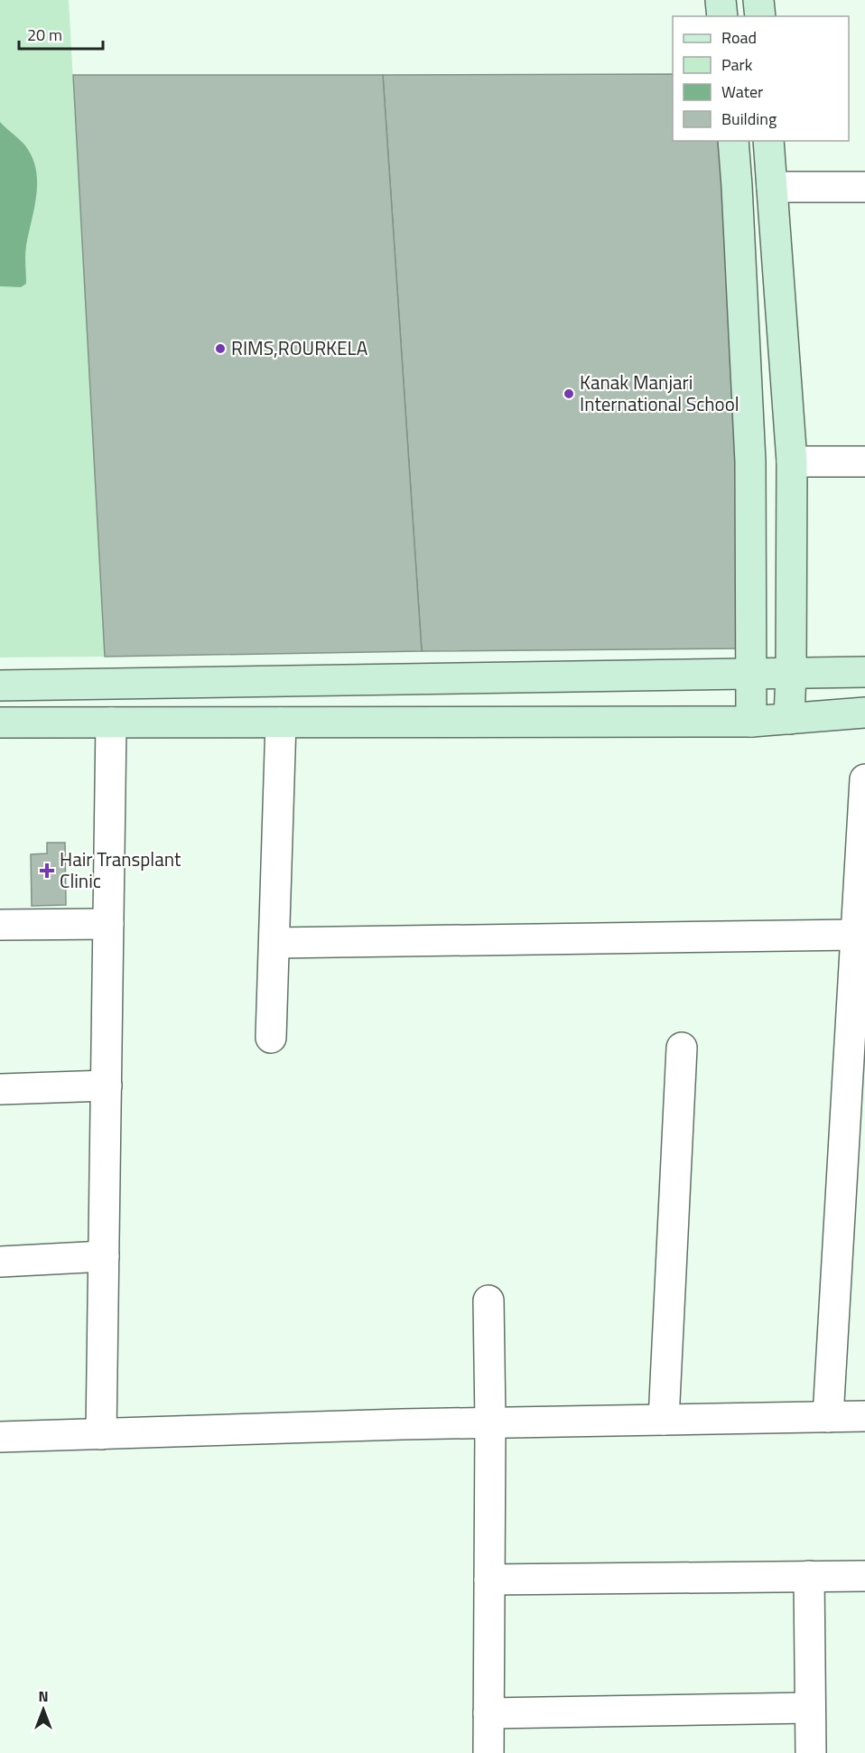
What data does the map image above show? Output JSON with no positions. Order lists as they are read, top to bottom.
{
  "places": {
    "other": ["RIMS,ROURKELA", "Kanak Manjari International School"],
    "health": ["Hair Transplant Clinic"]
  },
  "legend": [
    "Road",
    "Park",
    "Water",
    "Building"
  ],
  "scale_bar": "20 m",
  "north": "top"
}
